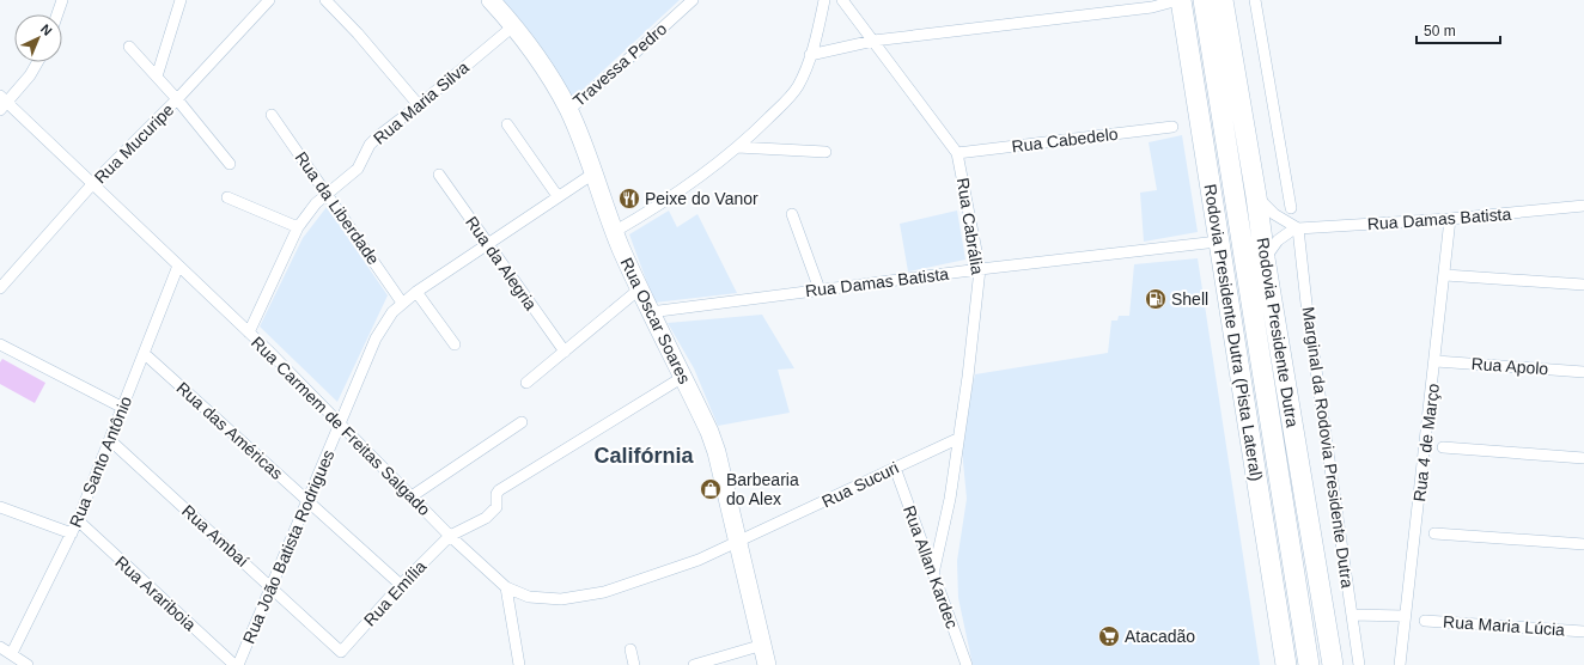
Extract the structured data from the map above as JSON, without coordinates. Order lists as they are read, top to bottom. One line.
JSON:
{"streets":{"highway":["Rodovia Presidente Dutra (Pista Lateral)","Rodovia Presidente Dutra"],"main road":["Rua Oscar Soares"],"street":["Travessa Pedro","Rua Maria Silva","Rua Cabedelo","Rua Mucuripe","Rua da Liberdade","Rua Damas Batista","Rua Cabrália","Rua da Alegria","Rua Apolo","Rua Carmem de Freitas Salgado","Rua das Américas","Rua 4 de Março","Marginal da Rodovia Presidente Dutra","Rua Santo Antônio","Rua Sucuri","Rua Ambaí","Rua João Batista Rodrigues","Rua Allan Kardec","Rua Arariboia","Rua Emília","Rua Maria Lúcia"]},"crossings":[["Travessa Pedro","Rua Oscar Soares"],["Rua Maria Silva","Rua da Liberdade"],["Rua Maria Silva","Rua Oscar Soares"],["Rua Maria Silva","Rua Carmem de Freitas Salgado"],["Rua Cabedelo","Rua Cabrália"],["Rua Mucuripe","Rua Carmem de Freitas Salgado"],["Rua da Liberdade","Rua João Batista Rodrigues"],["Rua Damas Batista","Rua Cabrália"],["Rua Damas Batista","Rua Oscar Soares"],["Rua Damas Batista","Rodovia Presidente Dutra (Pista Lateral)"],["Rua Damas Batista","Rua 4 de Março"],["Rua Damas Batista","Marginal da Rodovia Presidente Dutra"],["Rua Cabrália","Rua Sucuri"],["Rua Cabrália","Rua Allan Kardec"],["Rua da Alegria","Rua João Batista Rodrigues"],["Rua Oscar Soares","Rua Carmem de Freitas Salgado"],["Rua Oscar Soares","Rua Sucuri"],["Rua Oscar Soares","Rua João Batista Rodrigues"],["Rua Oscar Soares","Rua Emília"],["Rua Apolo","Rua 4 de Março"],["Rua Carmem de Freitas Salgado","Rua Santo Antônio"],["Rua Carmem de Freitas Salgado","Rua Sucuri"],["Rua Carmem de Freitas Salgado","Rua João Batista Rodrigues"],["Rua Carmem de Freitas Salgado","Rua Emília"],["Rua das Américas","Rua Santo Antônio"],["Rua das Américas","Rua João Batista Rodrigues"],["Rua das Américas","Rua Emília"],["Rua Santo Antônio","Rua Ambaí"],["Rua Santo Antônio","Rua Arariboia"],["Rua Sucuri","Rua Allan Kardec"],["Rua Ambaí","Rua João Batista Rodrigues"],["Rua Ambaí","Rua Emília"],["Rua João Batista Rodrigues","Rua Arariboia"]],"districts":["Califórnia"],"places":{"restaurant":["Peixe do Vanor"],"fuel station":["Shell"],"shop":["Barbearia do Alex"],"supermarket":["Atacadão"]},"scale_bar":"50 m","north":"top right"}
